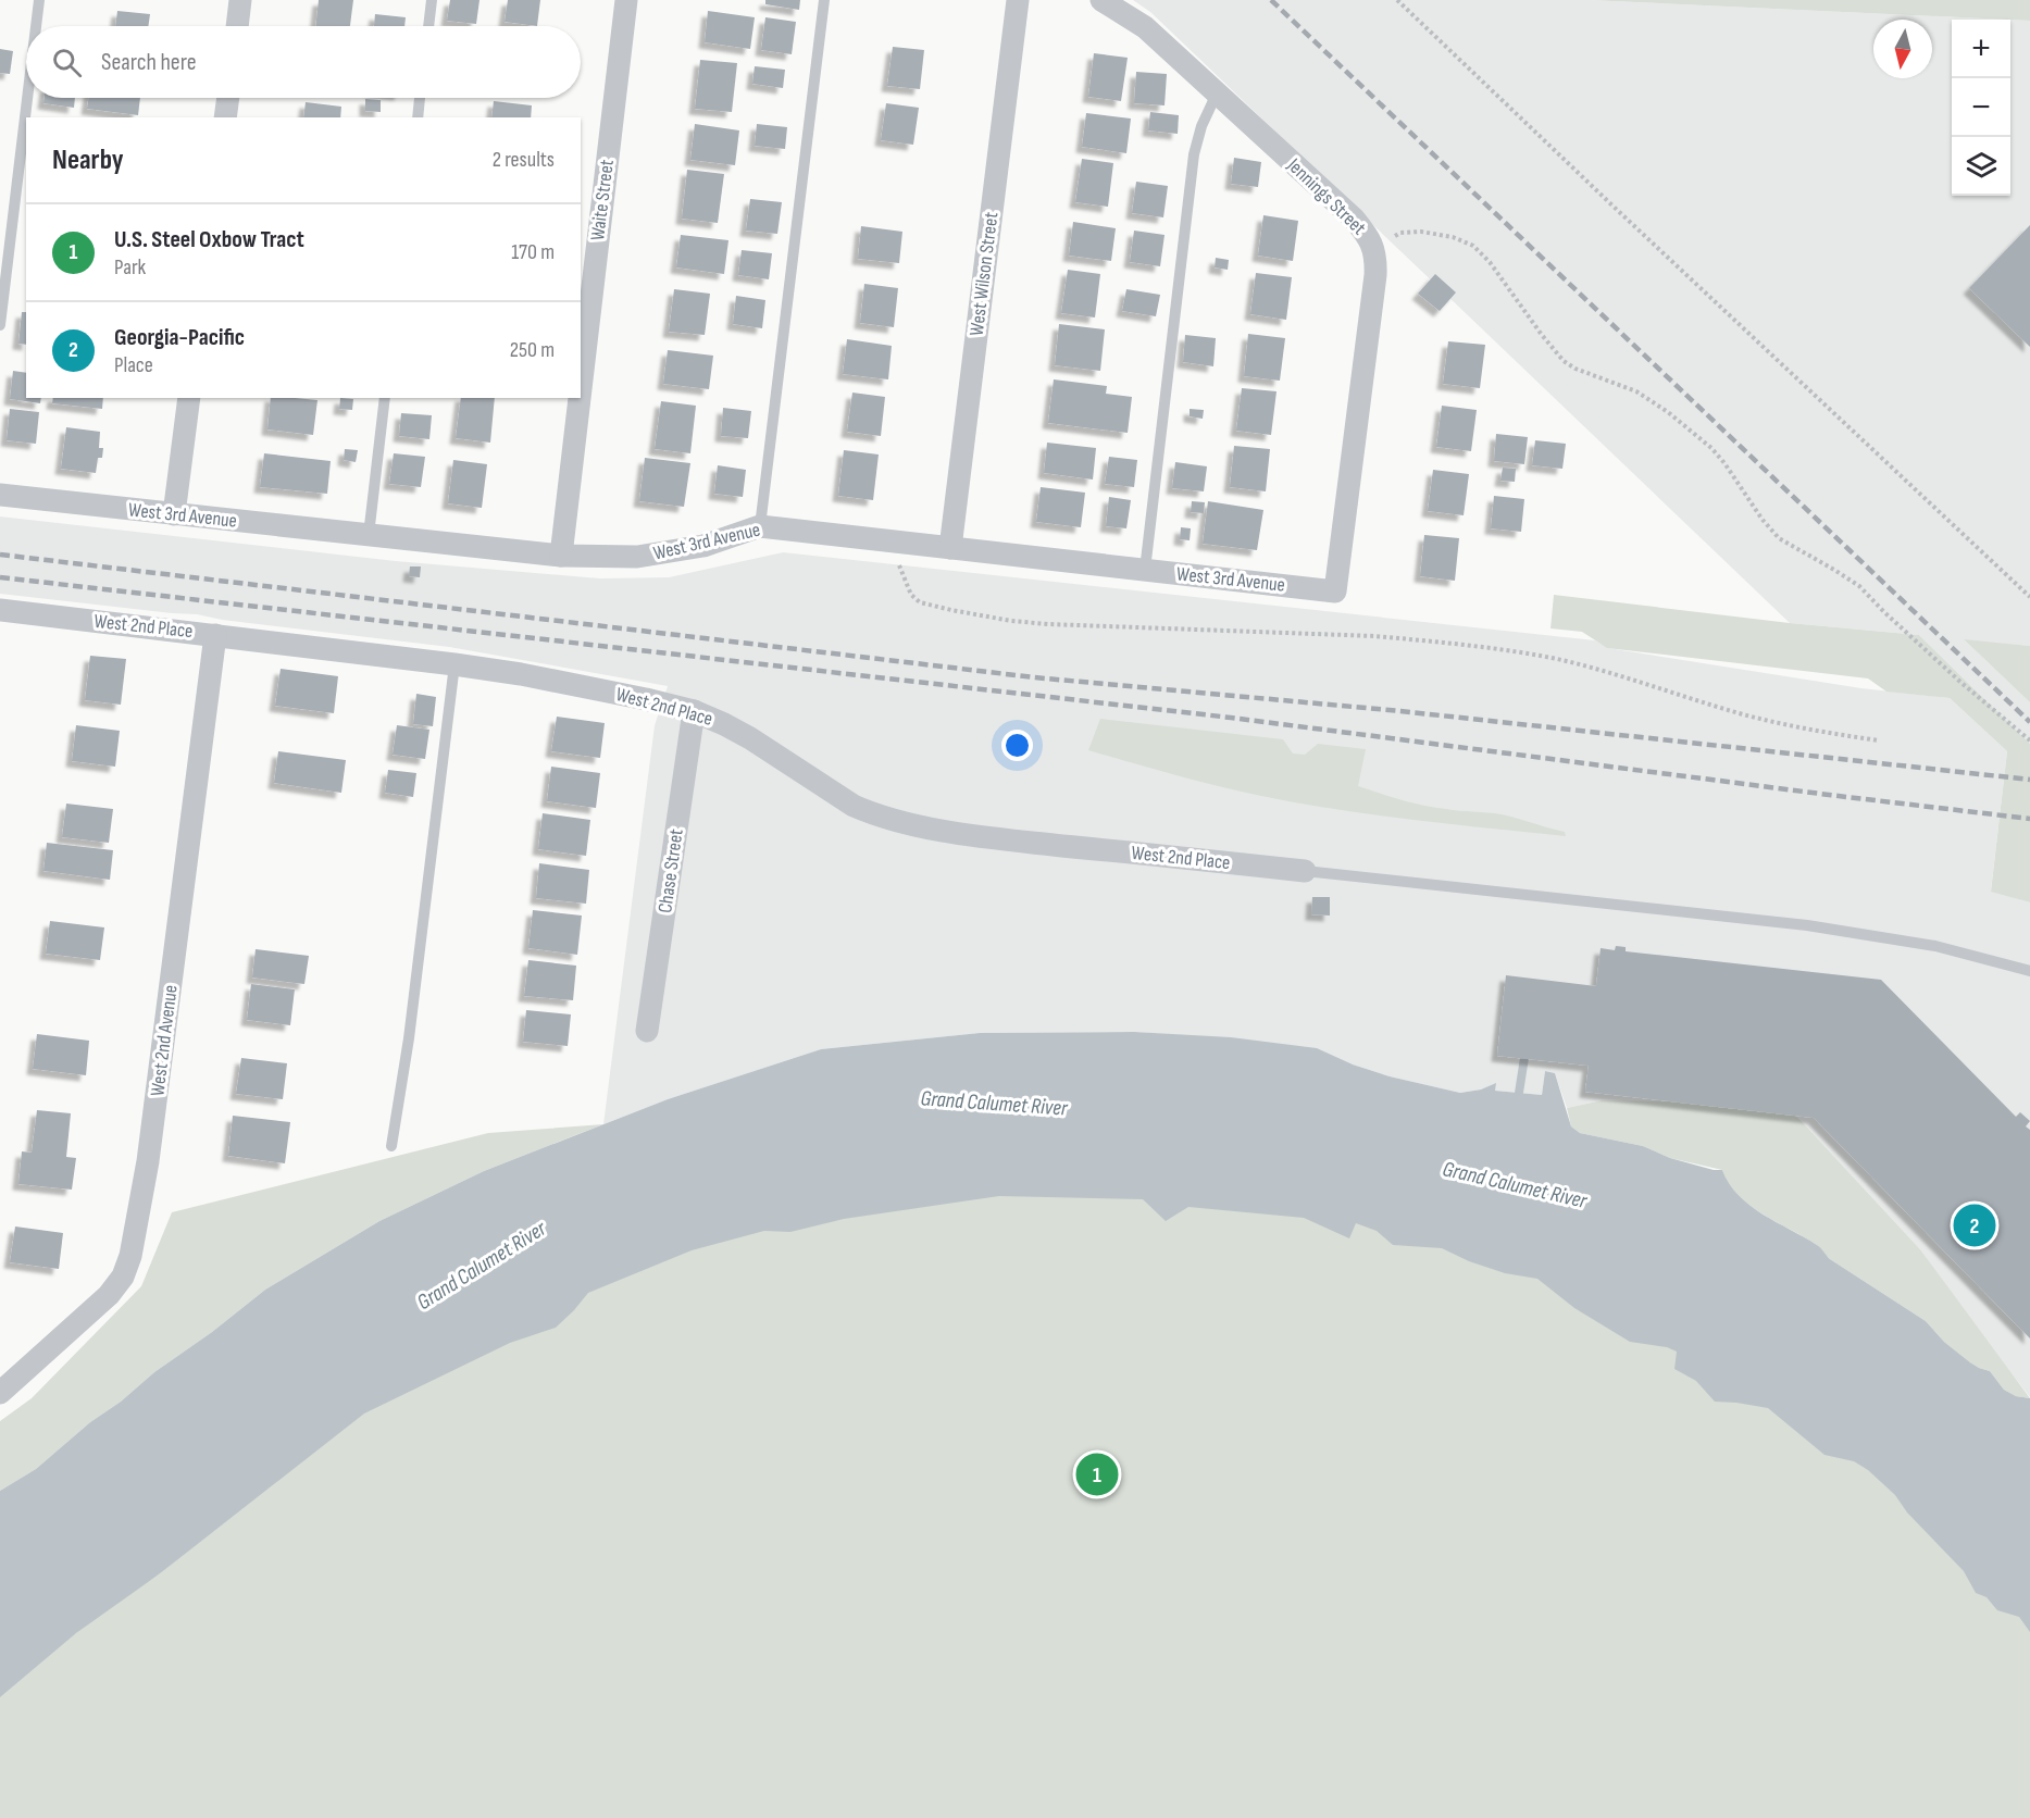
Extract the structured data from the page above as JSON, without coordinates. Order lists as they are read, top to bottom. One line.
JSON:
{"streets":{"street":["Jennings Street","Waite Street","West Wilson Street","West 3rd Avenue","West 2nd Place","Chase Street","West 2nd Avenue"]},"crossings":[["Jennings Street","West 3rd Avenue"],["Waite Street","West 3rd Avenue"],["West Wilson Street","West 3rd Avenue"],["West 2nd Place","Chase Street"],["West 2nd Place","West 2nd Avenue"]],"water":["Grand Calumet River"],"north":"bottom","page":{"map_buttons":["+","−"],"search":"Search here","heading":["Nearby","2 results"],"list":[{"mark":"1","name":"U.S. Steel Oxbow Tract","note":"Park","value":"170 m"},{"mark":"2","name":"Georgia-Pacific","note":"Place","value":"250 m"}],"pins":["2","1"]}}
